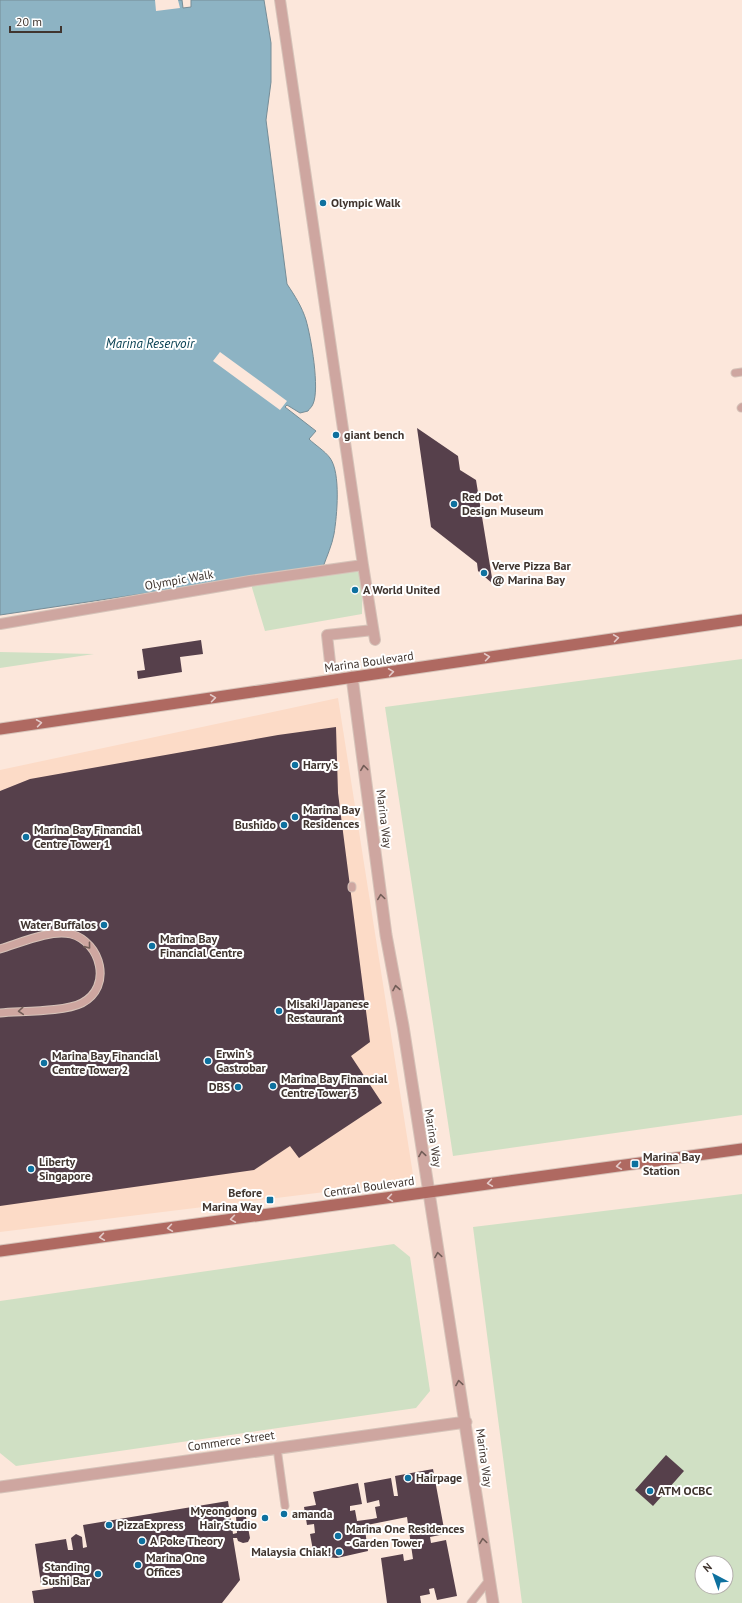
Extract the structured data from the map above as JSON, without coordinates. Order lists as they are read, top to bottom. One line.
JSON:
{"streets":{"main road":["Marina Boulevard","Central Boulevard"],"street":["Olympic Walk","Marina Way","Commerce Street"]},"crossings":[["Marina Boulevard","Marina Way"],["Marina Way","Central Boulevard"],["Marina Way","Commerce Street"]],"one_way":["Marina Boulevard","Marina Way","Central Boulevard"],"water":["Marina Reservoir"],"places":{"other":["Olympic Walk","giant bench","Red Dot Design Museum","Verve Pizza Bar @ Marina Bay","A World United","Harry's","Marina Bay Residences","Bushido","Marina Bay Financial Centre Tower 1","Water Buffalos","Marina Bay Financial Centre","Misaki Japanese Restaurant","Erwin's Gastrobar","Marina Bay Financial Centre Tower 2","Marina Bay Financial Centre Tower 3","DBS","Liberty Singapore","Hairpage","ATM OCBC","amanda","Myeongdong Hair Studio","PizzaExpress","Marina One Residences - Garden Tower","A Poke Theory","Malaysia Chiak!","Marina One Offices","Standing Sushi Bar"],"transit":["Marina Bay Station","Before Marina Way"]},"scale_bar":"20 m","north":"top left"}
